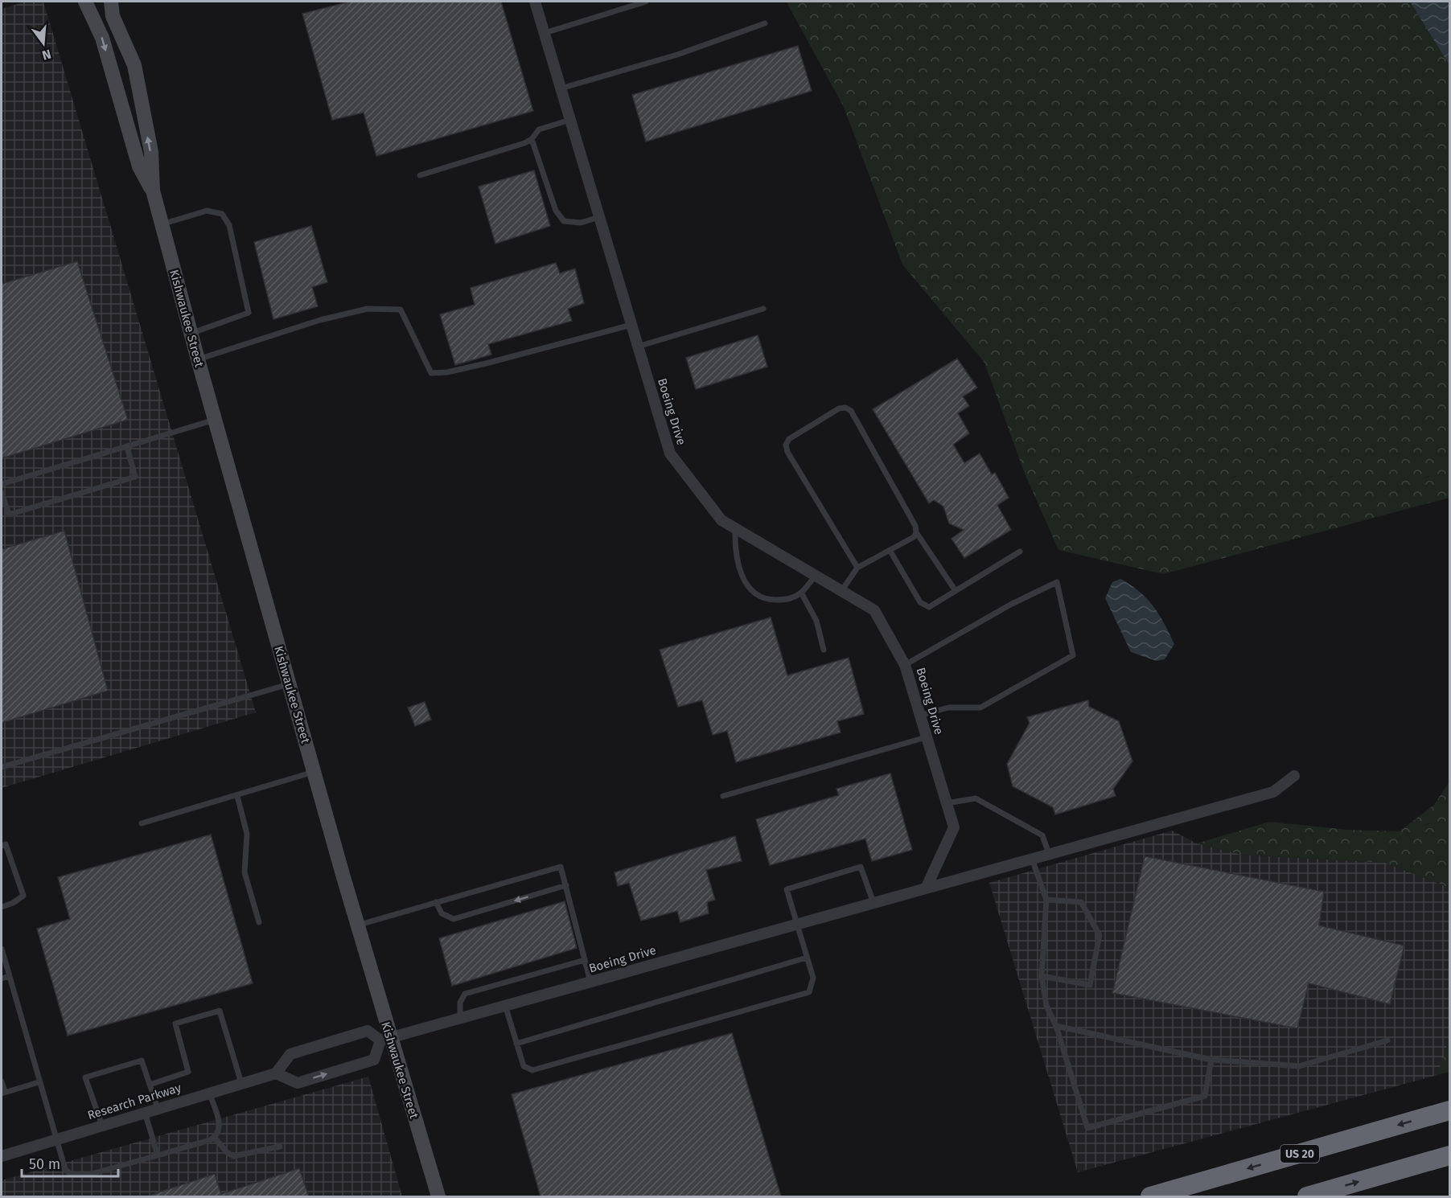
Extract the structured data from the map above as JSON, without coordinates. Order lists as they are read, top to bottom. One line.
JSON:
{"streets":{"highway":["US 20"],"street":["Kishwaukee Street","Boeing Drive","Research Parkway"]},"crossings":[["Kishwaukee Street","Boeing Drive"]],"scale_bar":"50 m","north":"bottom"}
